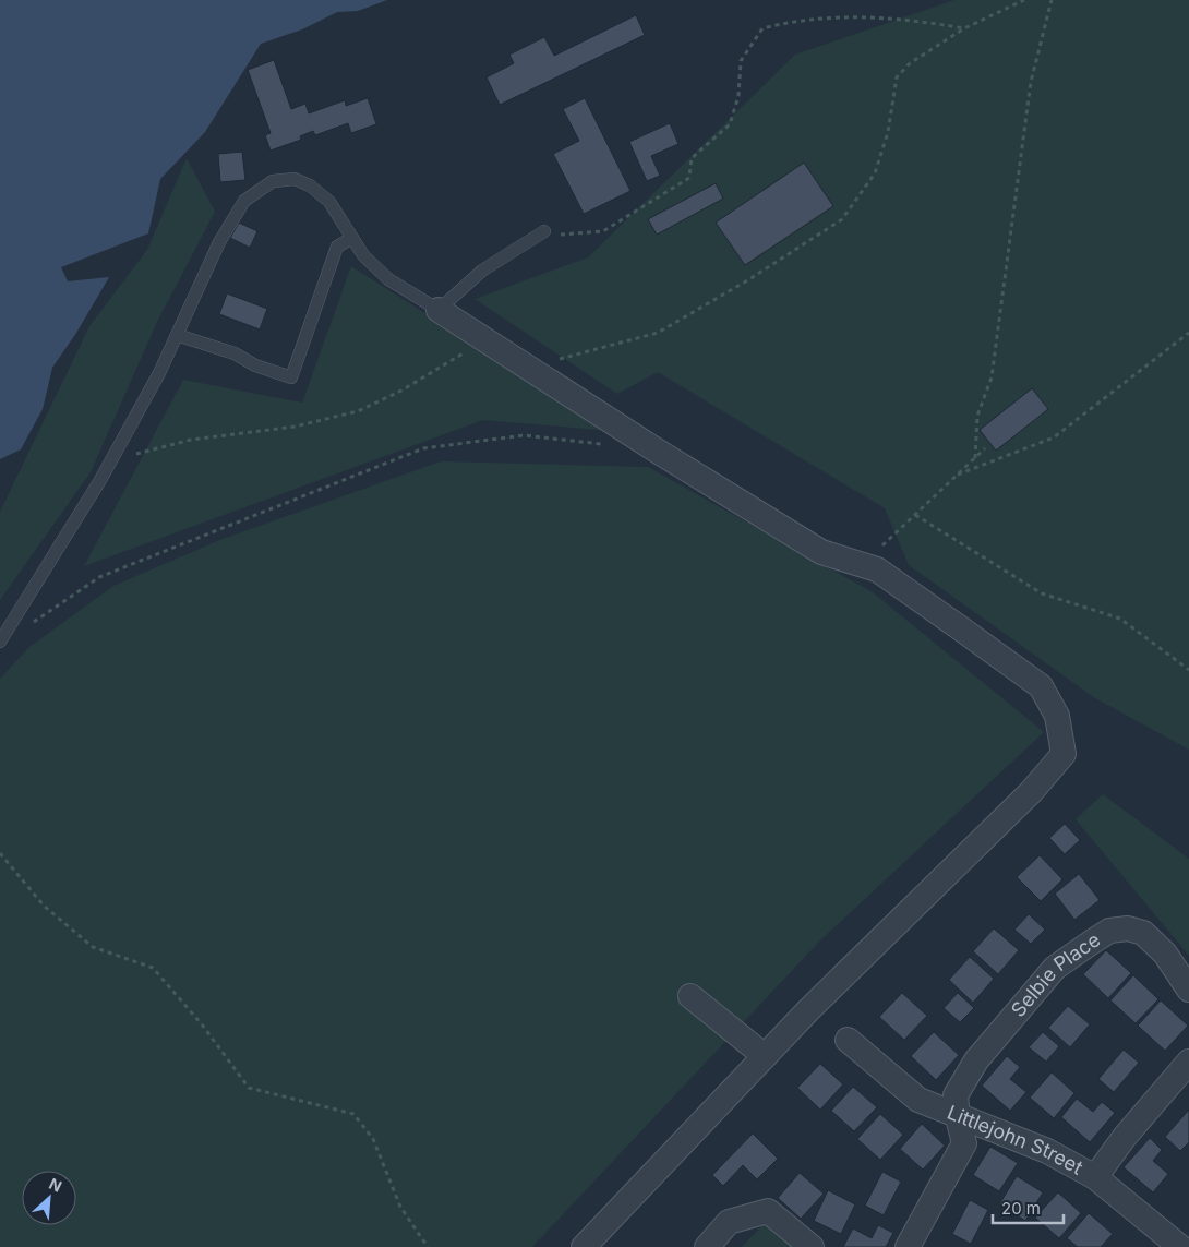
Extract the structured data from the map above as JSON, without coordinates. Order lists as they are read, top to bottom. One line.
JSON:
{"streets":{"street":["Selbie Place","Littlejohn Street"]},"crossings":[["Selbie Place","Littlejohn Street"]],"scale_bar":"20 m","north":"top right"}
